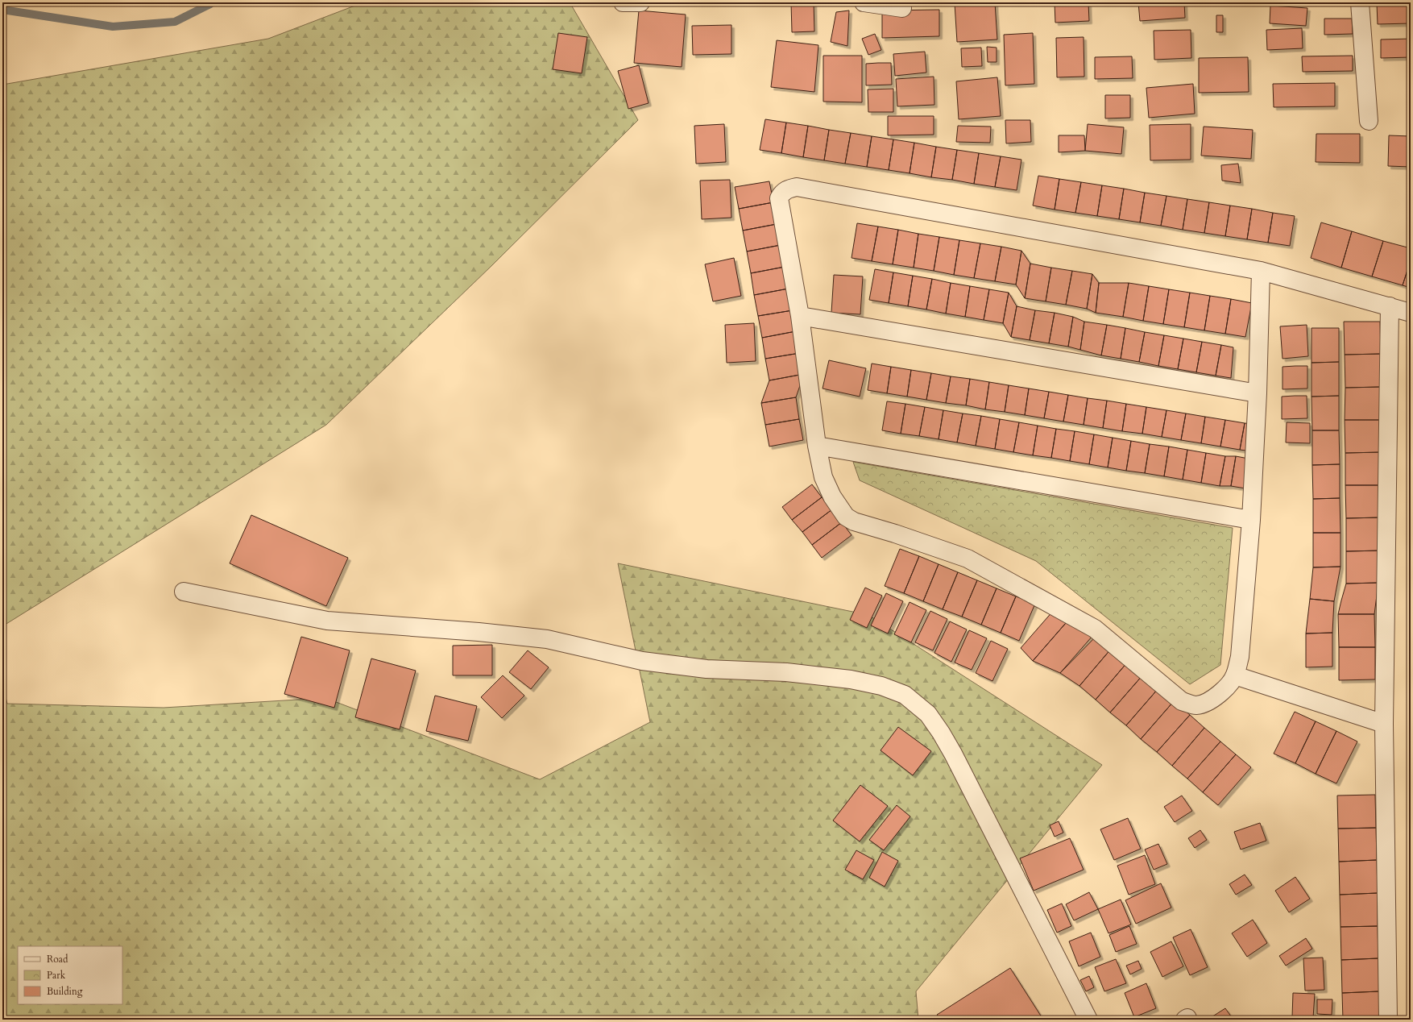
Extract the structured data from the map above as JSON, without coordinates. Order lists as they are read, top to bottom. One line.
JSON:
{"legend":["Road","Park","Building"]}
